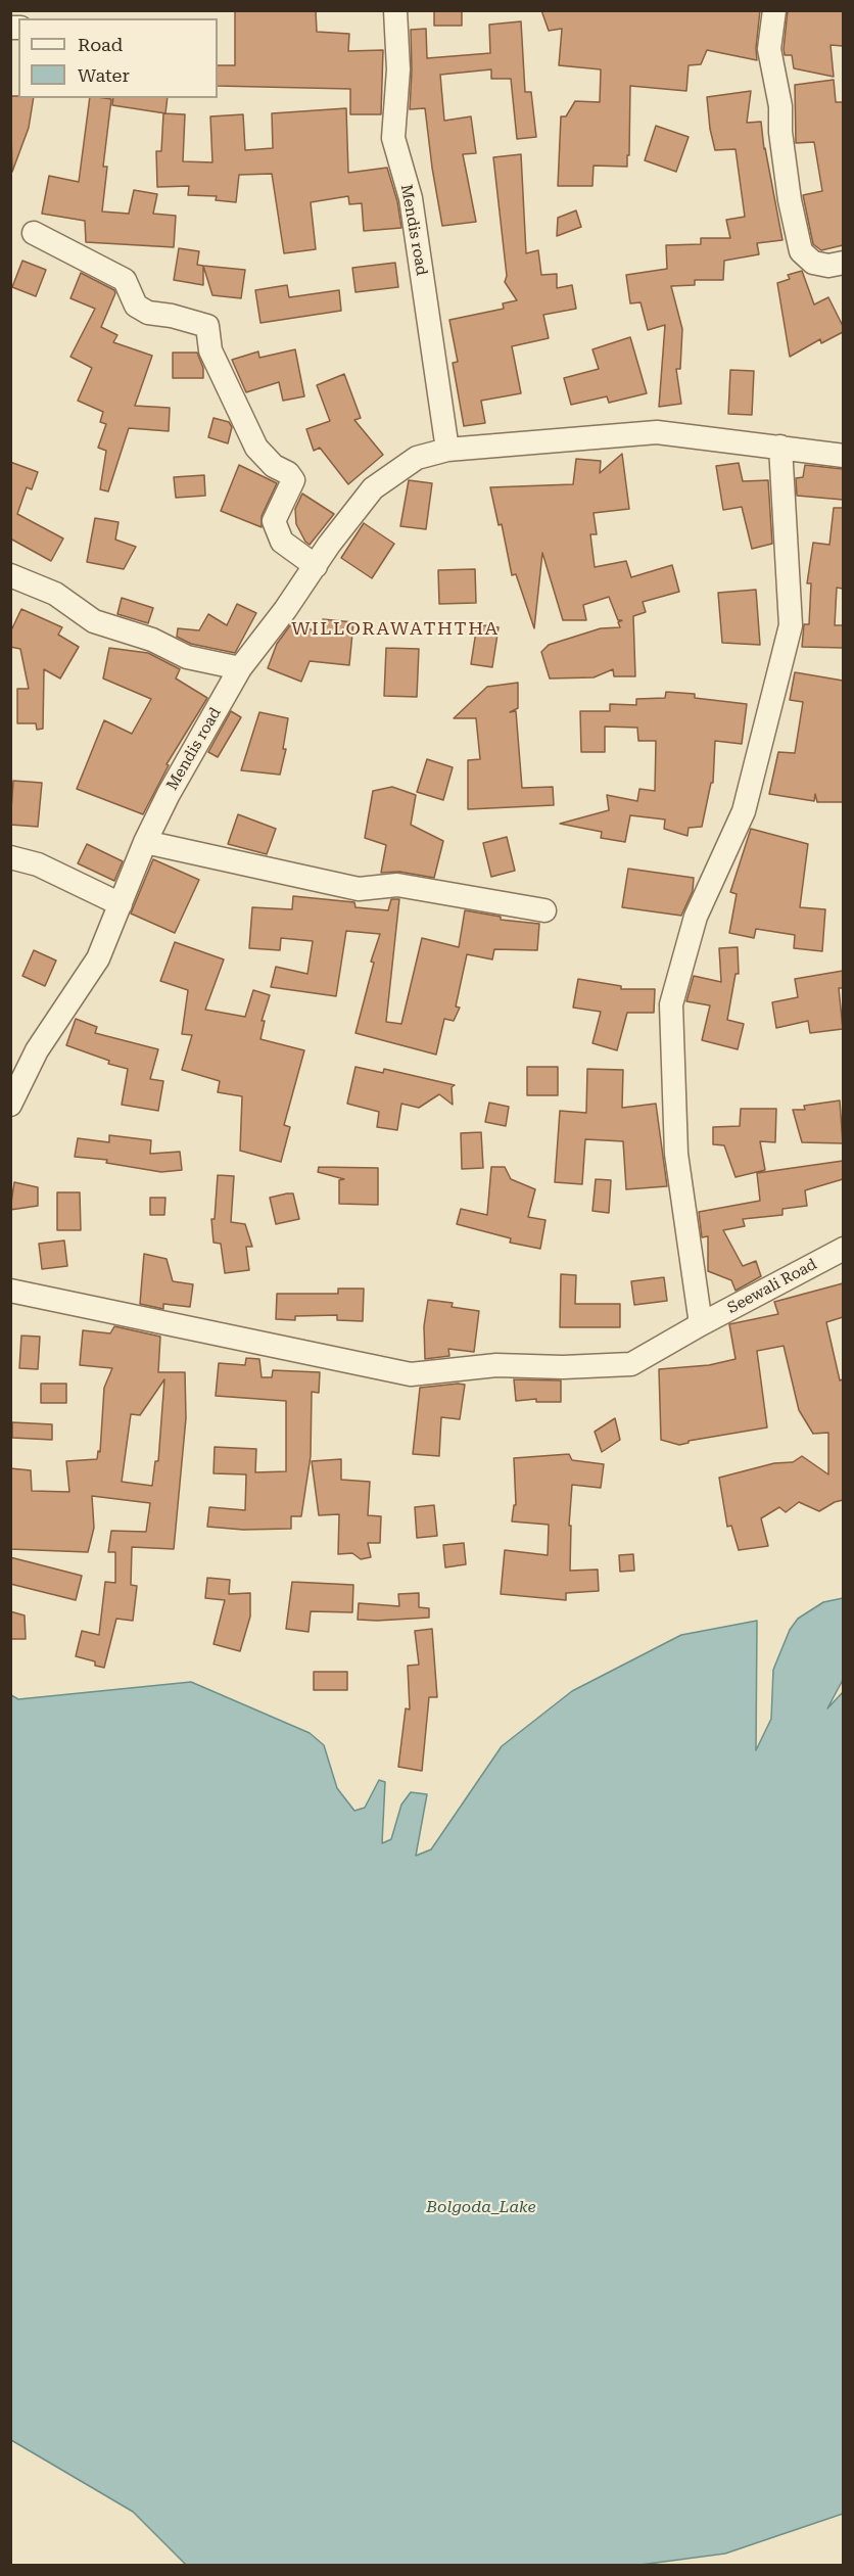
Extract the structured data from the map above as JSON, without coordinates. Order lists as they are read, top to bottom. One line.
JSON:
{"streets":{"street":["Mendis road","Seewali Road"]},"districts":["WILLORAWATHTHA"],"water":["Bolgoda_Lake"],"legend":["Road","Water"]}
